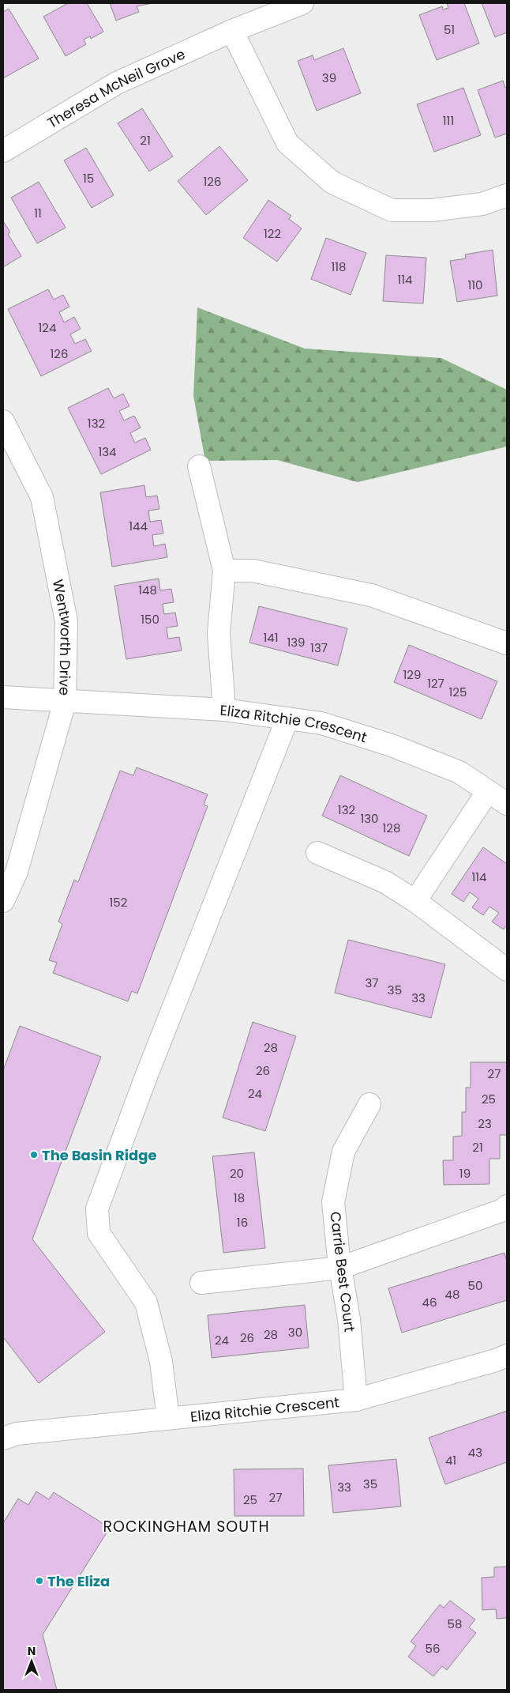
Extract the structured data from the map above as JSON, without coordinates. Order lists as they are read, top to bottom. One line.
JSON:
{"streets":{"street":["Theresa McNeil Grove","Wentworth Drive","Eliza Ritchie Crescent","Carrie Best Court"]},"crossings":[["Wentworth Drive","Eliza Ritchie Crescent"],["Eliza Ritchie Crescent","Carrie Best Court"]],"districts":["ROCKINGHAM SOUTH"],"places":["The Basin Ridge","The Eliza"],"house_numbers":["51","39","111","21","15","126","11","122","118","114","110","124","126","132","134","144","148","150","141","139","137","129","127","125","132","130","128","114","152","37","35","33","28","26","27","24","25","23","21","20","19","18","16","50","48","46","30","28","26","24","43","41","35","33","27","25","58","56"],"north":"top"}
